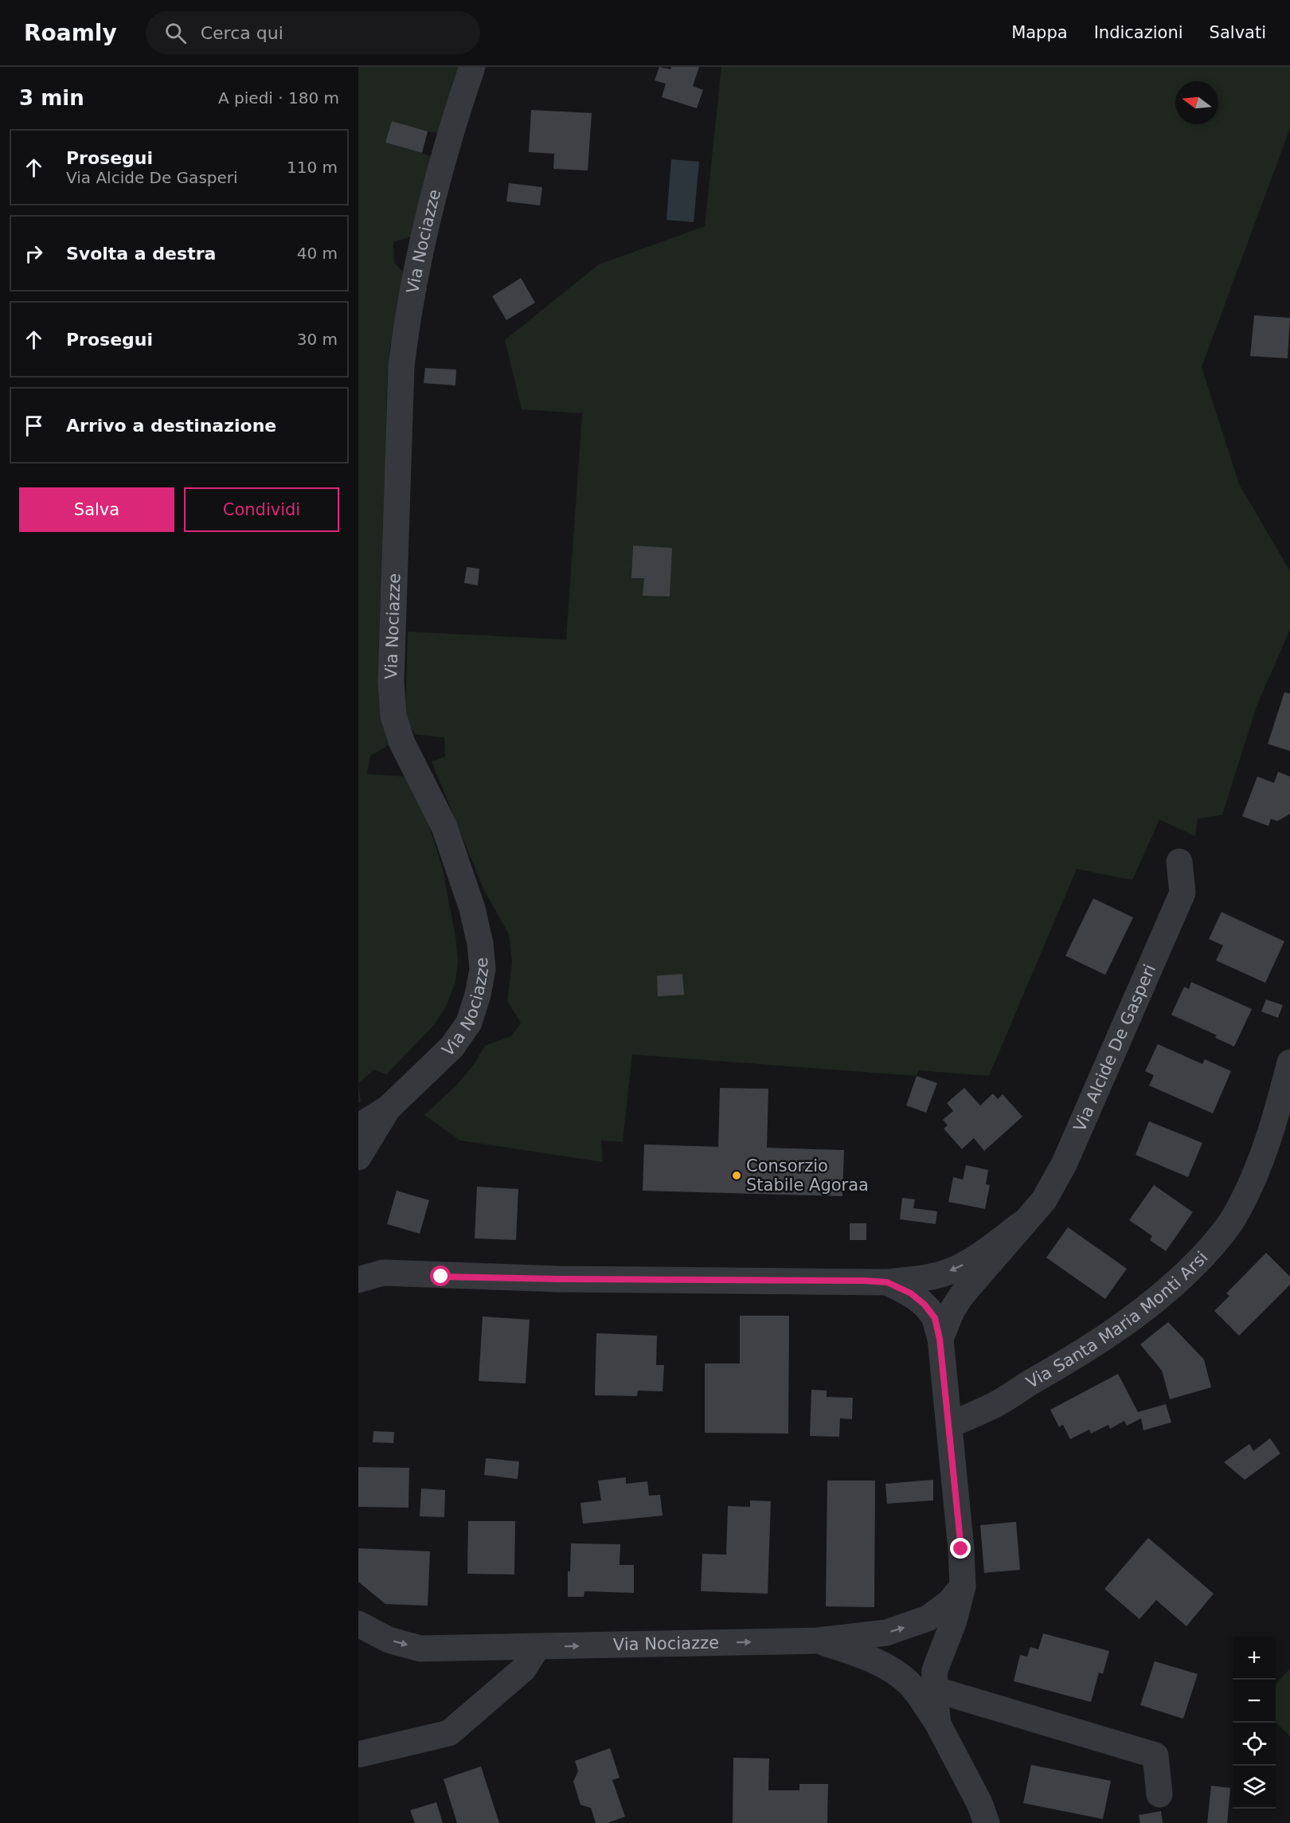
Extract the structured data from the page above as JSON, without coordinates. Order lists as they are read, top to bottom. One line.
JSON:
{"streets":{"street":["Via Nociazze","Via Alcide De Gasperi","Via Santa Maria Monti Arsi"]},"places":["Consorzio Stabile Agoraa"],"north":"left","page":{"header":"Roamly","search":"Cerca qui","nav":["Mappa","Indicazioni","Salvati"],"heading":["3 min","A piedi · 180 m"],"list":[["Prosegui","Via Alcide De Gasperi","110 m"],["Svolta a destra","40 m"],["Prosegui","30 m"],"Arrivo a destinazione"],"buttons":["Salva","Condividi"],"map_buttons":["+","−"]}}
